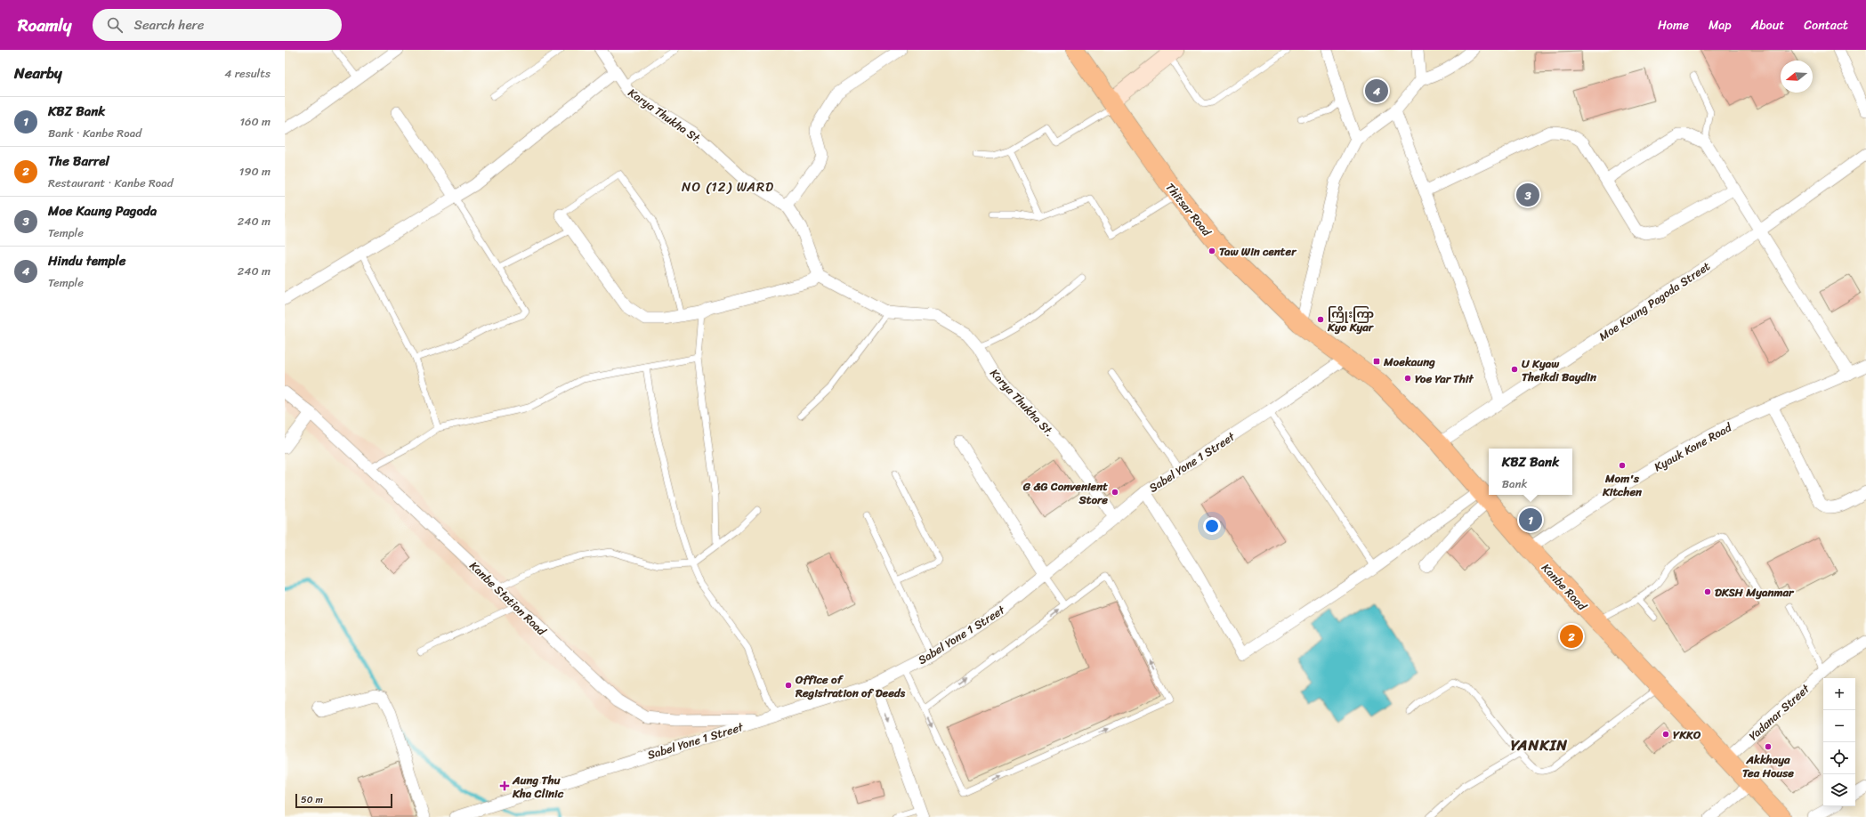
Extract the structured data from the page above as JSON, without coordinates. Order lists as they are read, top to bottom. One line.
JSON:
{"streets":{"main road":["Thitsar Road","Kanbe Road"],"street":["Karya Thukha St.","Moe Kaung Pagoda Street","Kyauk Kone Road","Sabel Yone 1 Street","Kanbe Station Road","Yadanar Street"]},"crossings":[["Karya Thukha St.","Sabel Yone 1 Street"],["Thitsar Road","Sabel Yone 1 Street"],["Thitsar Road","Kanbe Road"],["Moe Kaung Pagoda Street","Kanbe Road"],["Kyauk Kone Road","Kanbe Road"],["Sabel Yone 1 Street","Kanbe Road"],["Sabel Yone 1 Street","Kanbe Station Road"],["Kanbe Road","Yadanar Street"]],"districts":["NO (12) WARD","YANKIN"],"places":{"other":["Taw Win center","ကြိုးကြာ Kyo Kyar","U Kyaw Theikdi Baydin","Yoe Yar Thit","Mom's Kitchen","G &G Convenient Store","DKSH Myanmar","Office of Registration of Deeds","YKKO","Akkhaya Tea House"],"transit":["Moekaung"],"health":["Aung Thu Kha Clinic"]},"scale_bar":"50 m","north":"left","page":{"header":"Roamly","search":"Search here","nav":["Home","Map","About","Contact"],"heading":["Nearby","4 results"],"pins":["4","3","1","2"],"list":[{"mark":"1","name":"KBZ Bank","note":"Bank · Kanbe Road","value":"160 m"},{"mark":"2","name":"The Barrel","note":"Restaurant · Kanbe Road","value":"190 m"},{"mark":"3","name":"Moe Kaung Pagoda","note":"Temple","value":"240 m"},{"mark":"4","name":"Hindu temple","note":"Temple","value":"240 m"}],"popup":["KBZ Bank","Bank"],"map_buttons":["+","−"],"scale":"50 m"}}
